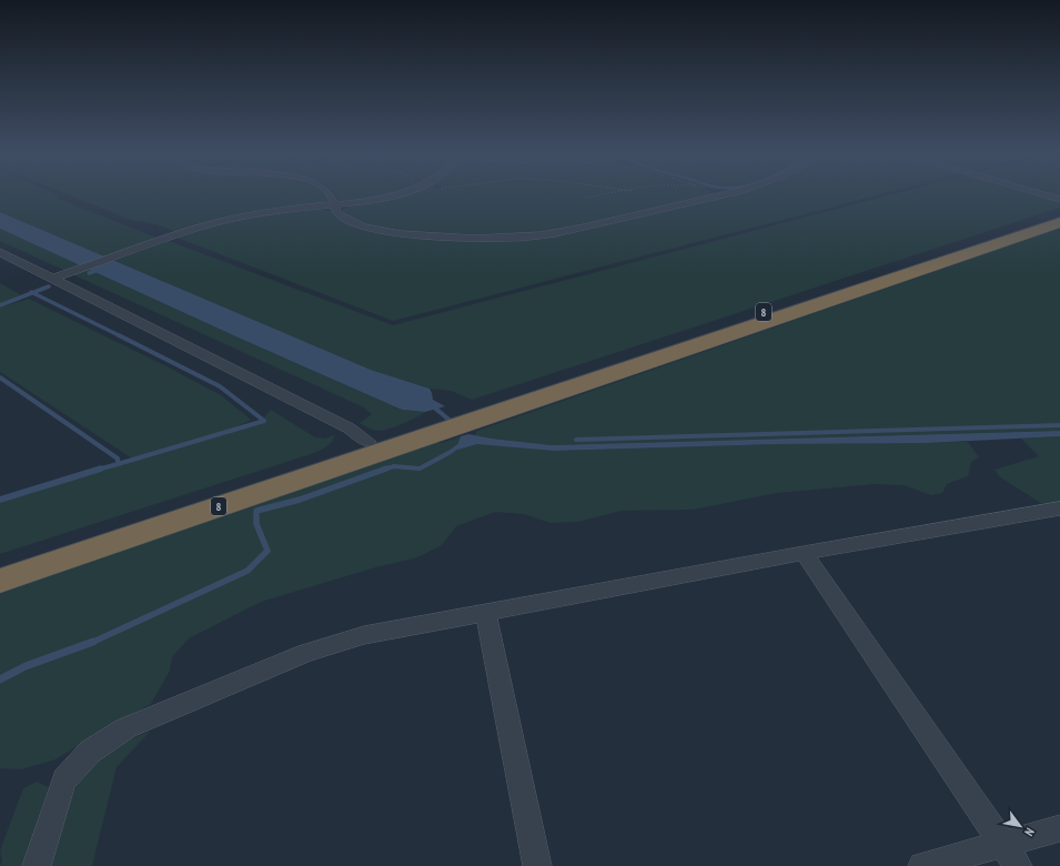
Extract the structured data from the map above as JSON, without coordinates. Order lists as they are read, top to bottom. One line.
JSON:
{"streets":{"highway":["8"]},"north":"bottom right"}
